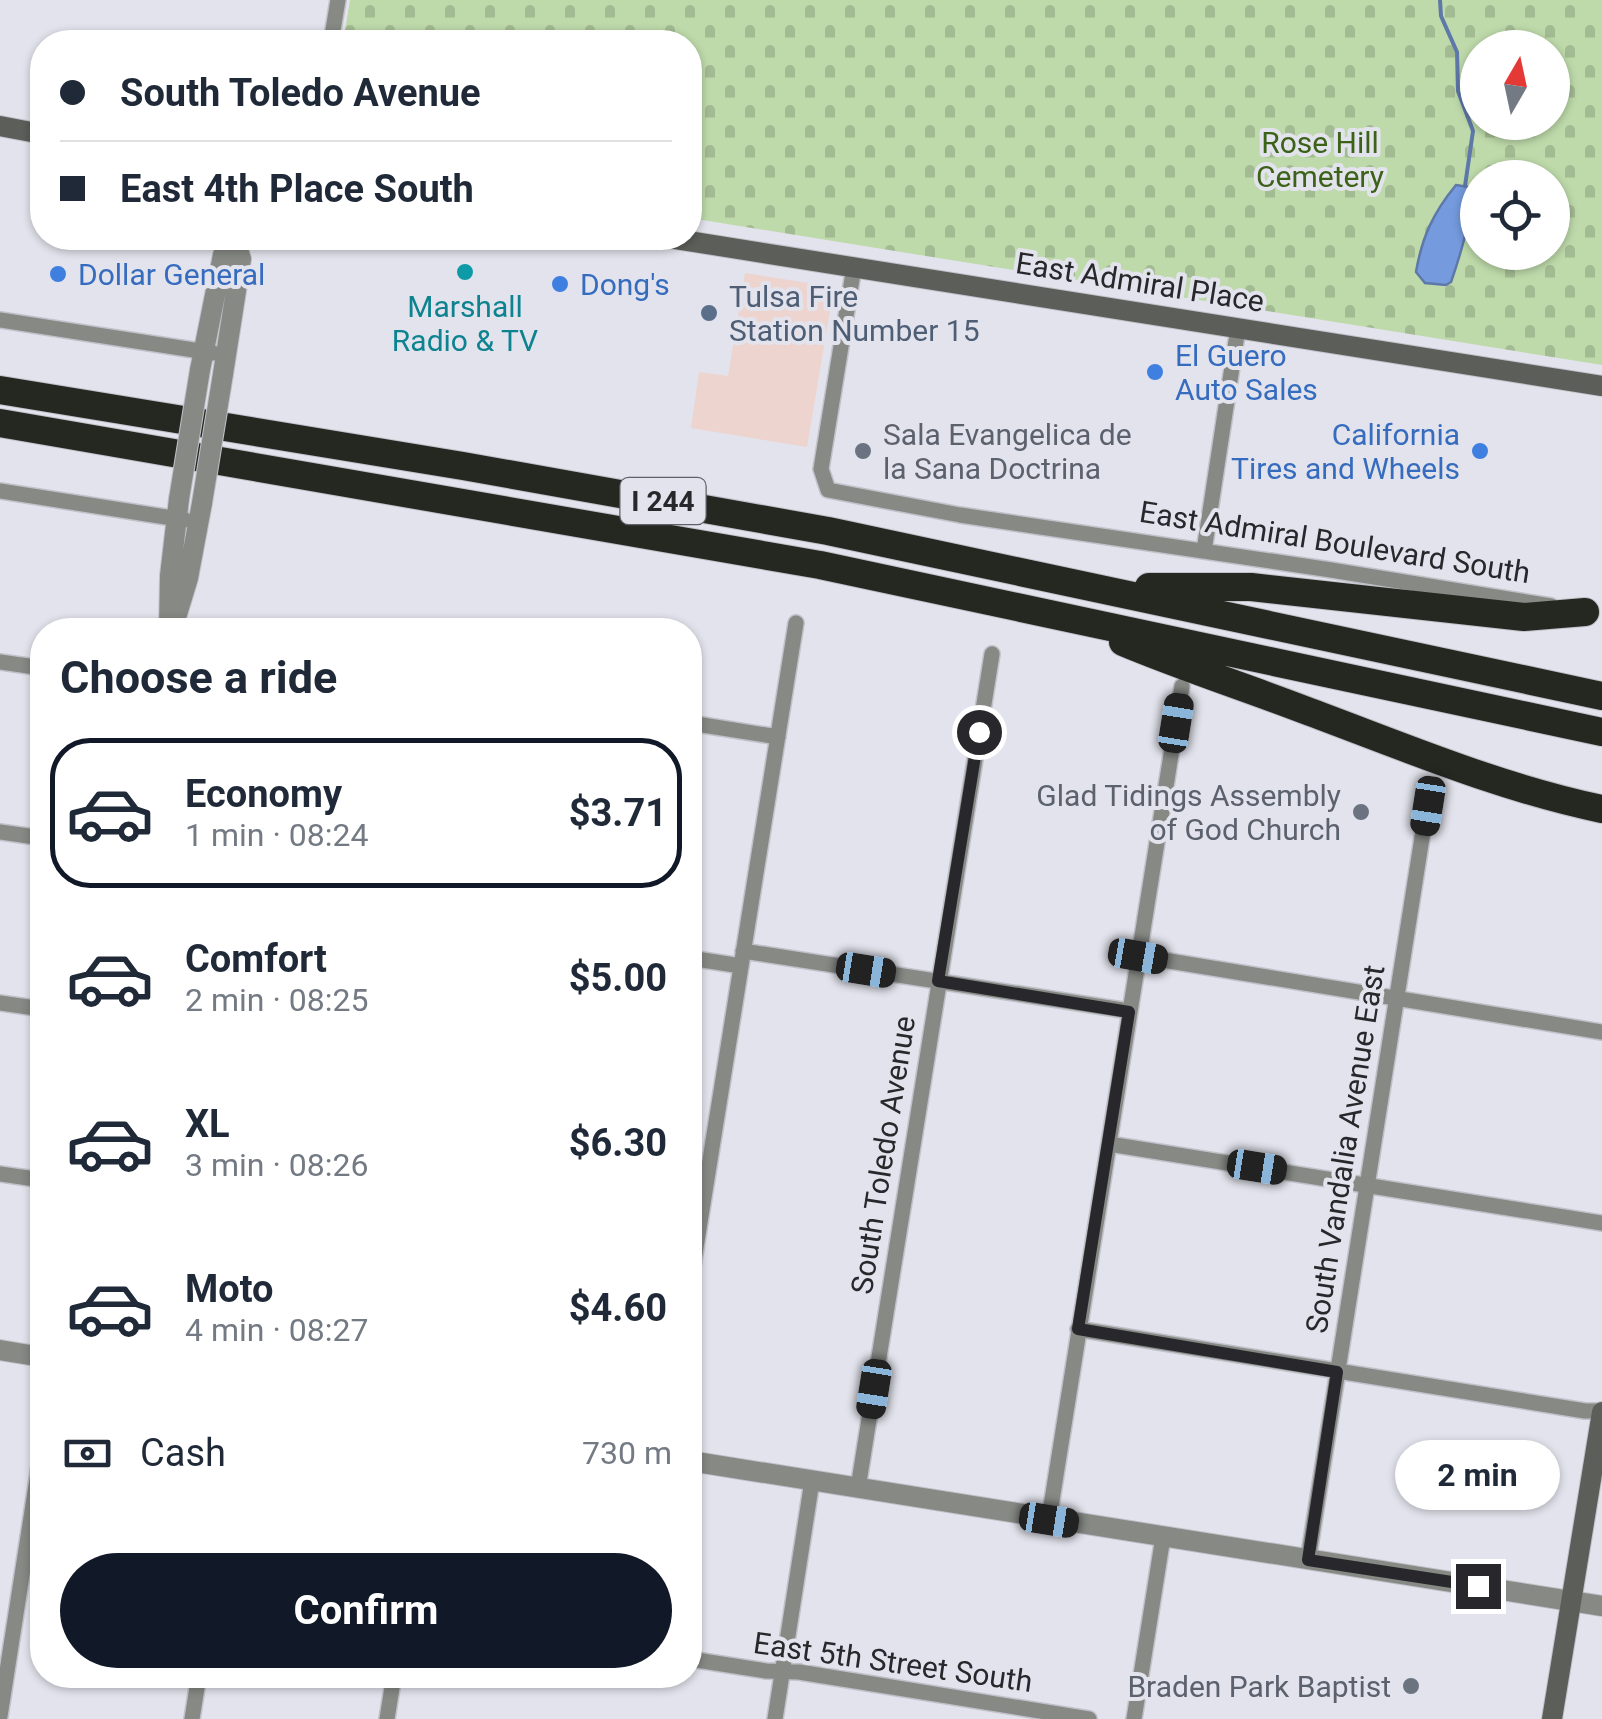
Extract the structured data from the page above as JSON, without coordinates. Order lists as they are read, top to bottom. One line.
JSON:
{"streets":{"highway":["I 244"],"main road":["East Admiral Place"],"street":["East Admiral Boulevard South","South Vandalia Avenue East","South Toledo Avenue","East 5th Street South"]},"crossings":[["East Admiral Place","East Admiral Boulevard South"]],"parks":["Rose Hill Cemetery"],"places":["Marshall Radio & TV","Dollar General","Dong's","Tulsa Fire Station Number 15","El Guero Auto Sales","Sala Evangelica de la Sana Doctrina","California Tires and Wheels","Glad Tidings Assembly of God Church","Braden Park Baptist"],"north":"top","page":{"banner":["South Toledo Avenue","East 4th Place South"],"heading":"Choose a ride","list":[{"name":"Economy","note":"1 min · 08:24","value":"$3.71"},{"name":"Comfort","note":"2 min · 08:25","value":"$5.00"},{"name":"XL","note":"3 min · 08:26","value":"$6.30"},{"name":"Moto","note":"4 min · 08:27","value":"$4.60"}],"pay":["Cash","730 m"],"bubble":"2 min","buttons":"Confirm"}}
